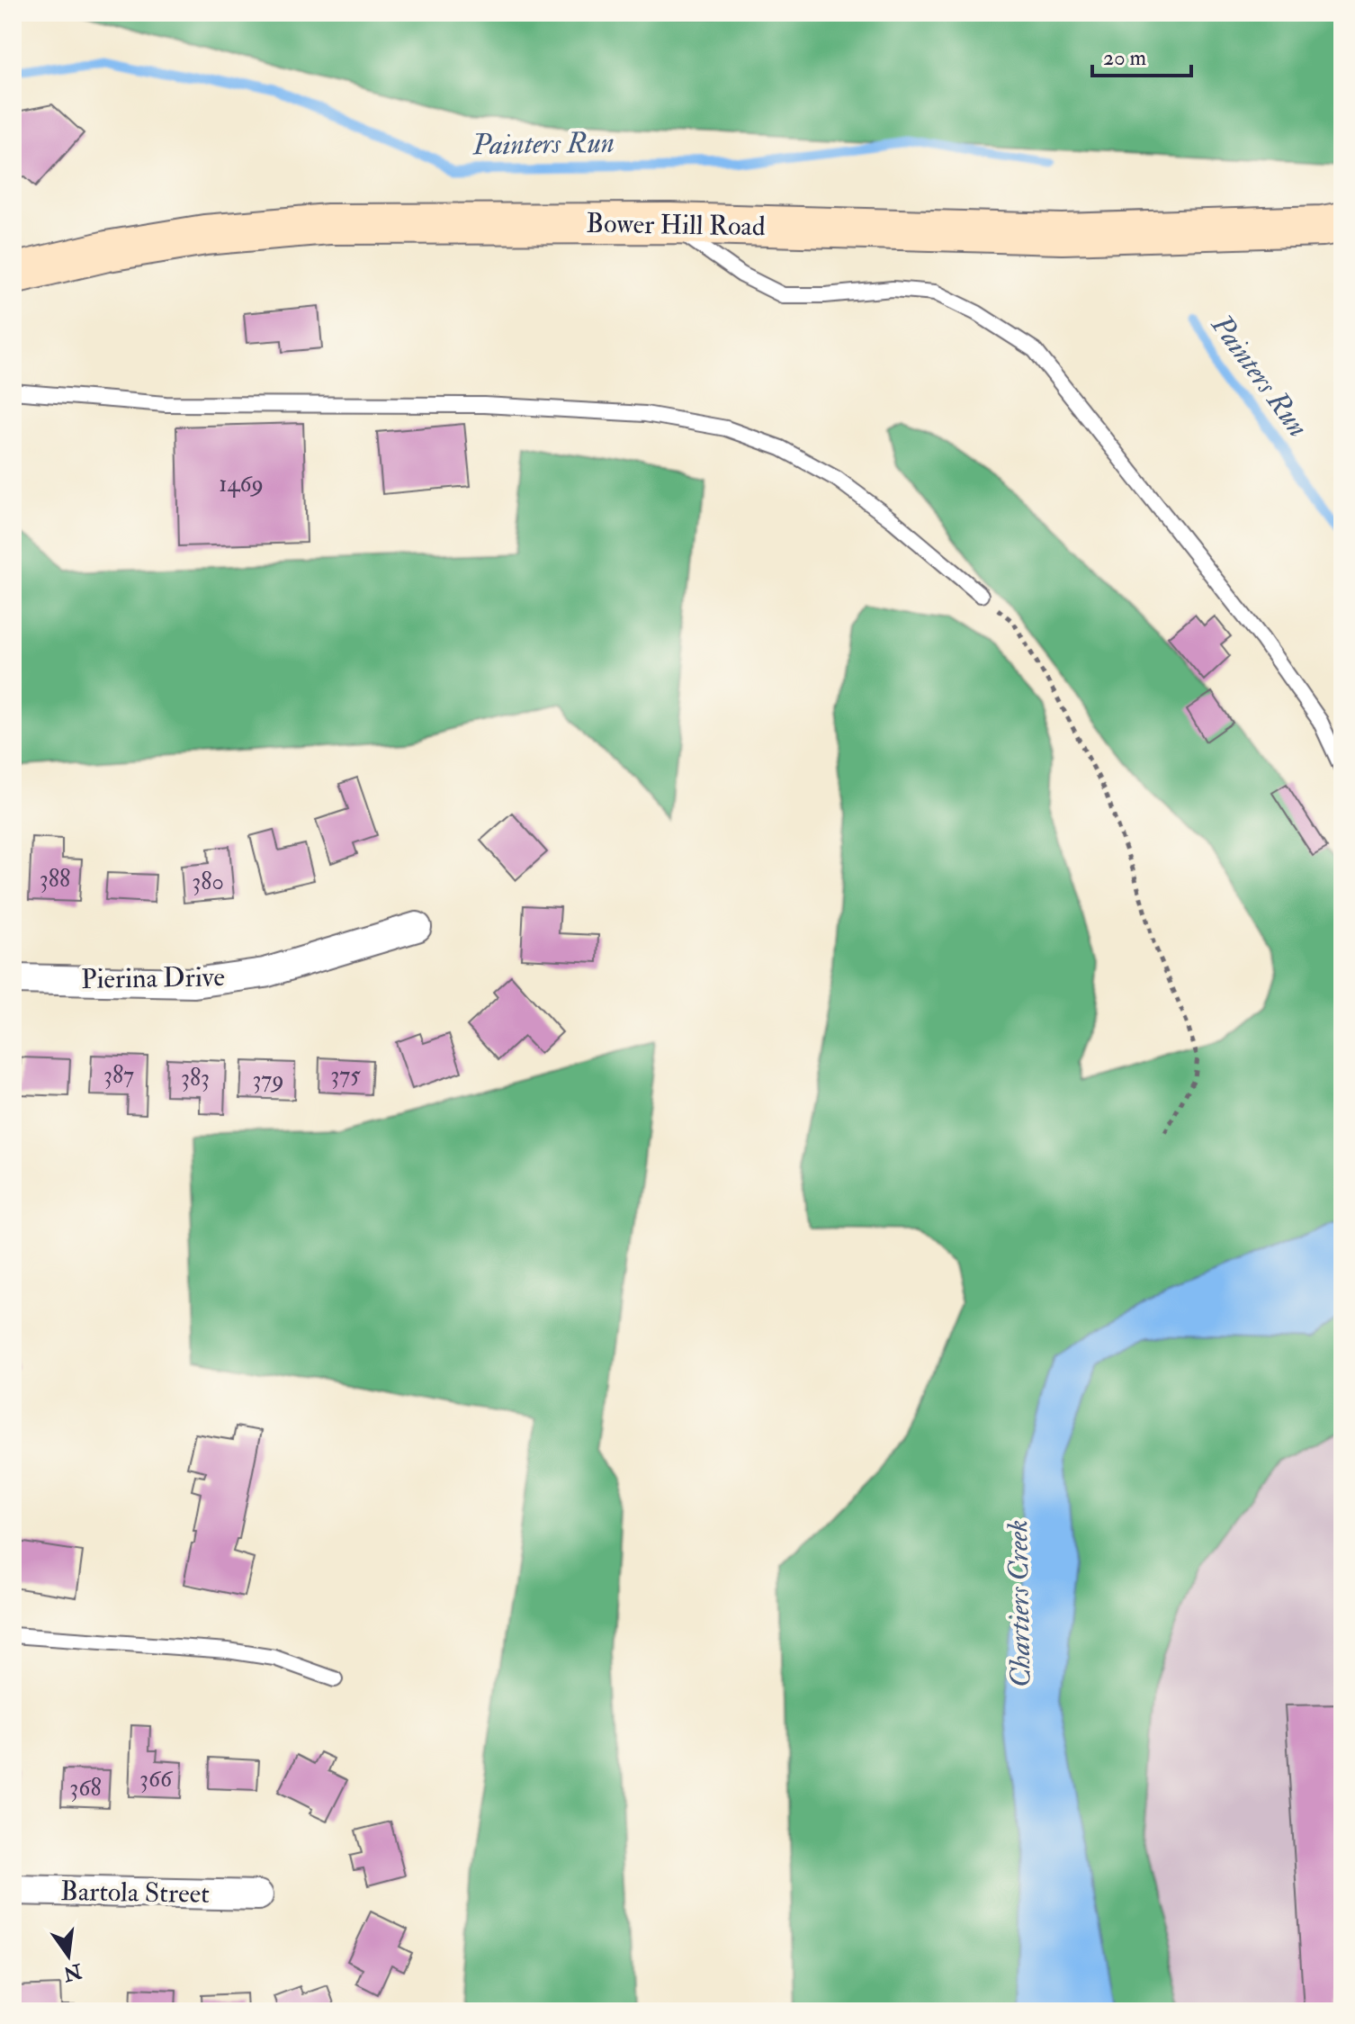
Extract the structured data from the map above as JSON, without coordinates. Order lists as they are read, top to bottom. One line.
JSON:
{"streets":{"main road":["Bower Hill Road"],"street":["Pierina Drive","Bartola Street"]},"water":["Painters Run","Chartiers Creek"],"house_numbers":["1469","388","380","387","375","383","379","366","368"],"scale_bar":"20 m","north":"bottom"}
